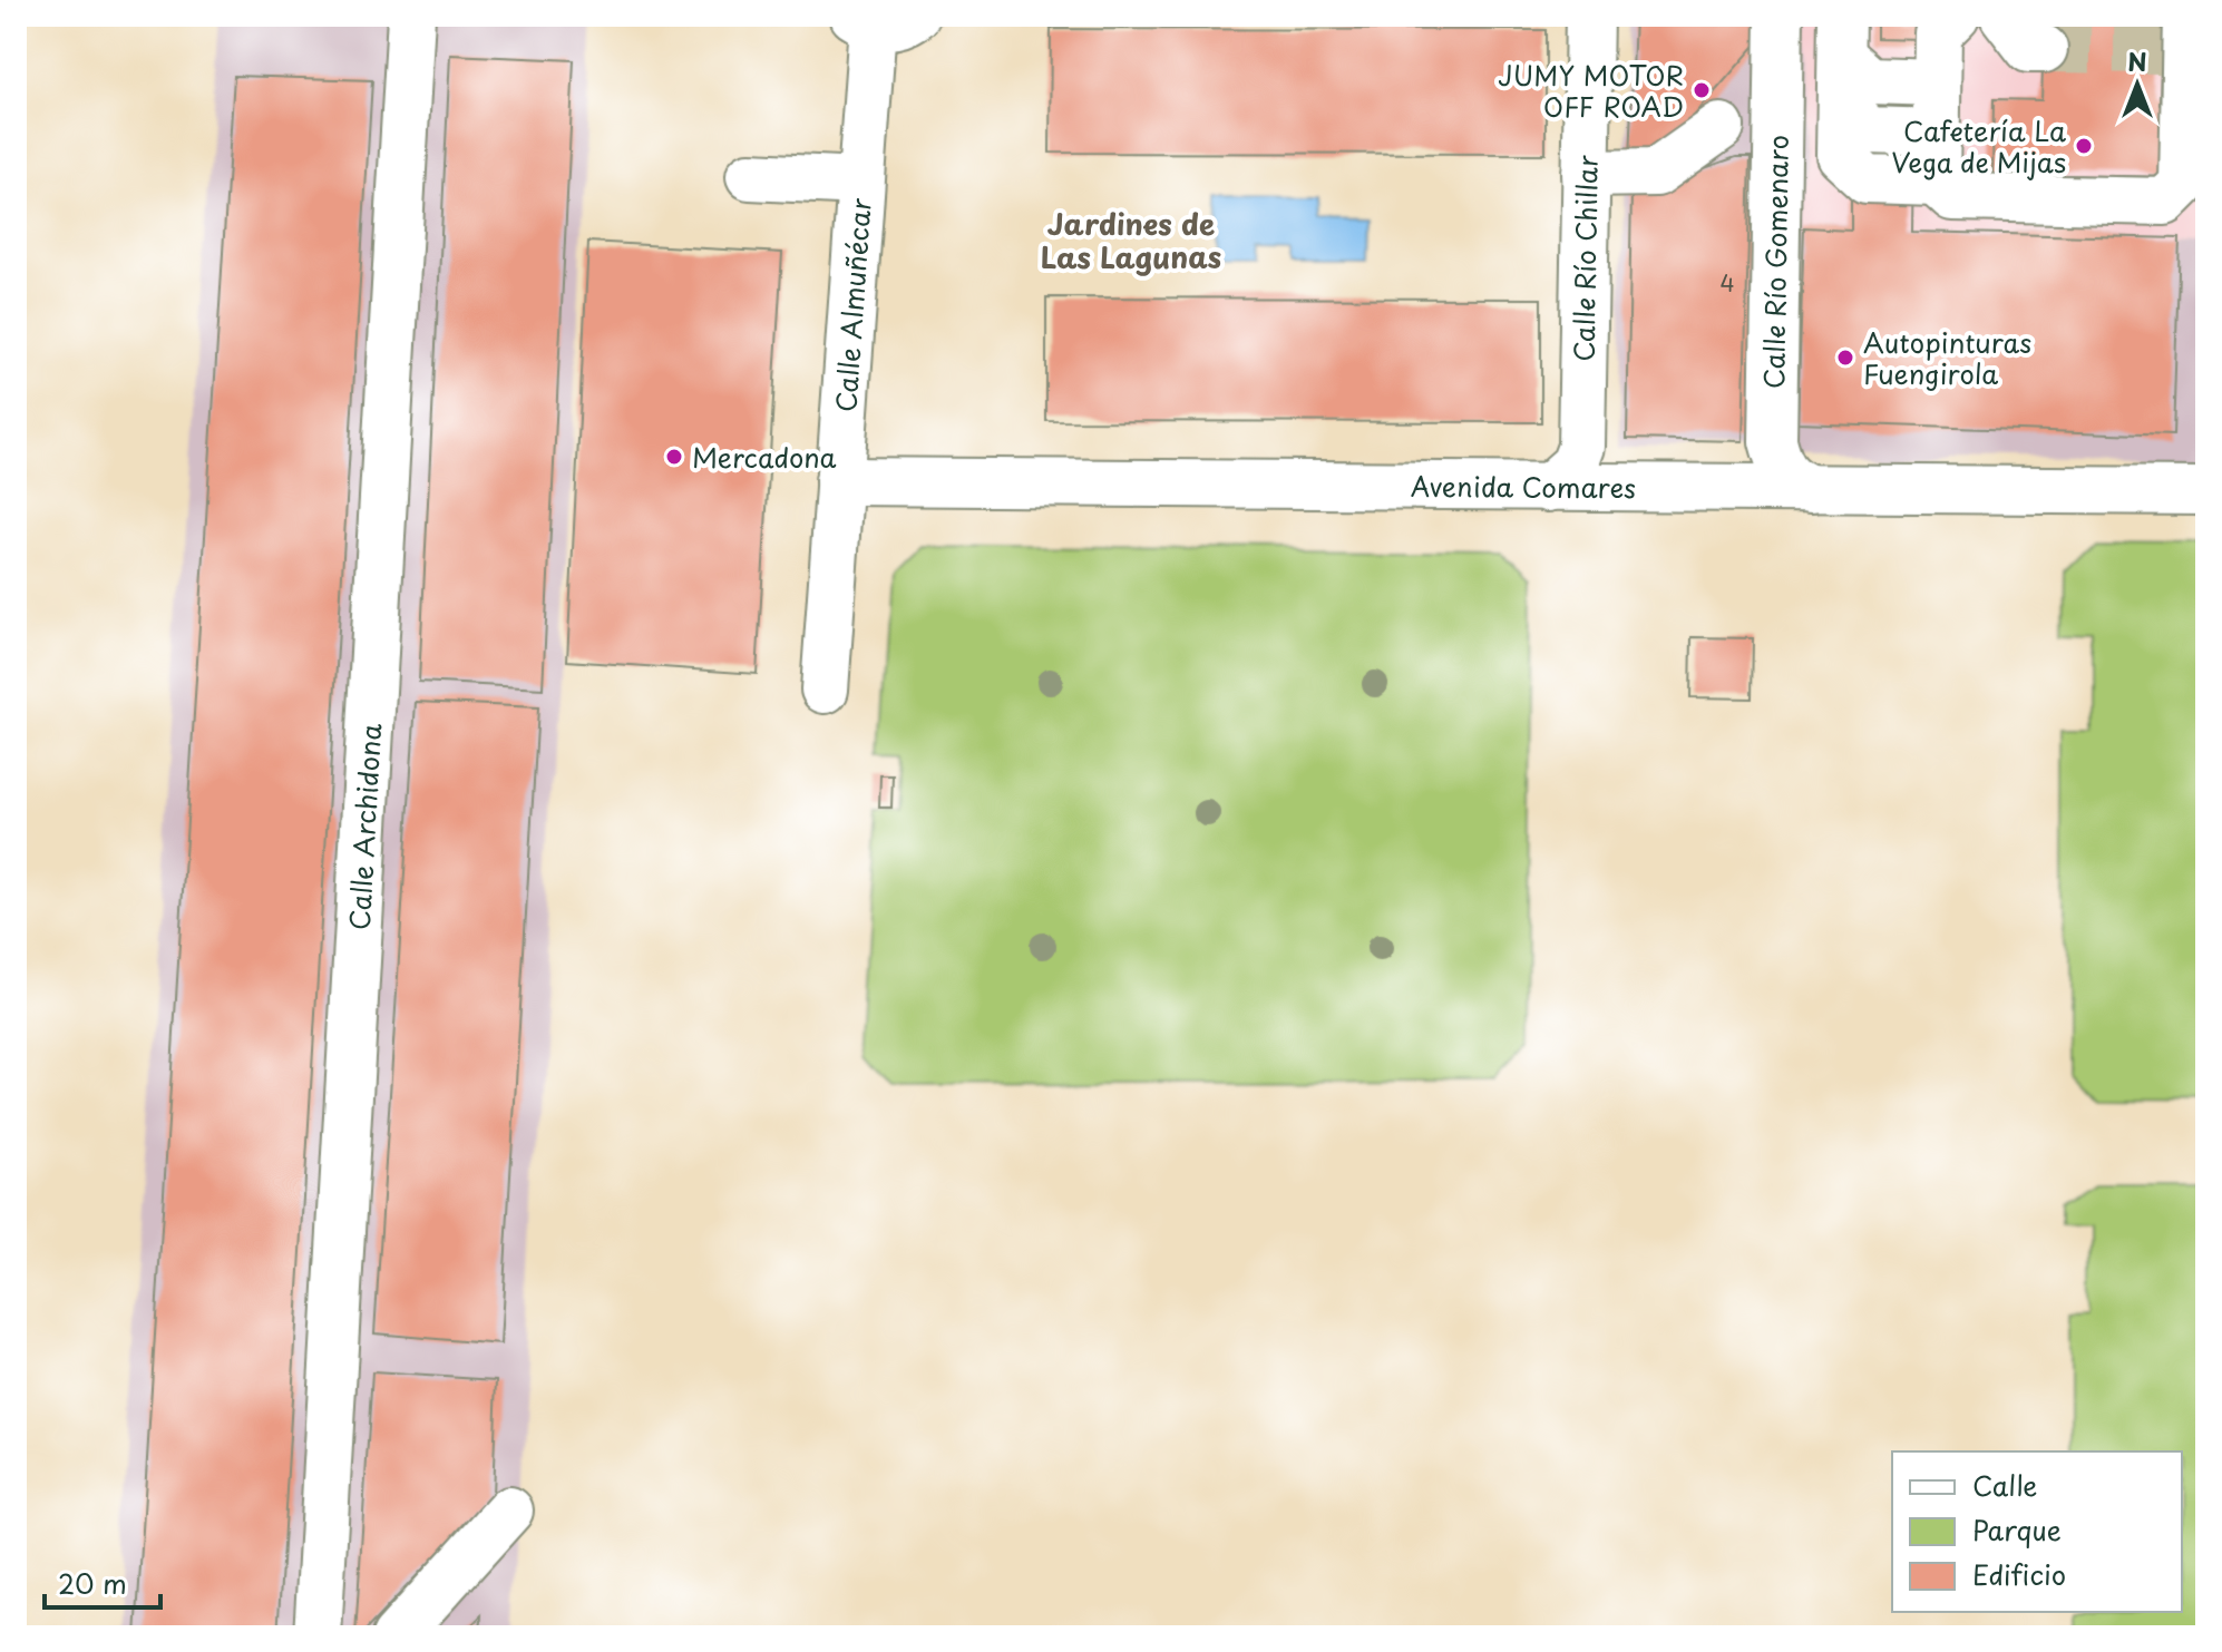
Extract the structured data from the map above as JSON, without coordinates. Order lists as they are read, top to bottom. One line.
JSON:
{"streets":{"street":["Calle Río Chillar","Calle Río Gomenaro","Calle Almuñécar","Avenida Comares","Calle Archidona"]},"crossings":[["Calle Río Chillar","Avenida Comares"],["Calle Río Gomenaro","Avenida Comares"],["Calle Almuñécar","Avenida Comares"]],"districts":["Jardines de Las Lagunas"],"places":["JUMY MOTOR OFF ROAD","Cafetería La Vega de Mijas","Autopinturas Fuengirola","Mercadona"],"house_numbers":["4"],"legend":["Calle","Parque","Edificio"],"scale_bar":"20 m","north":"top"}
